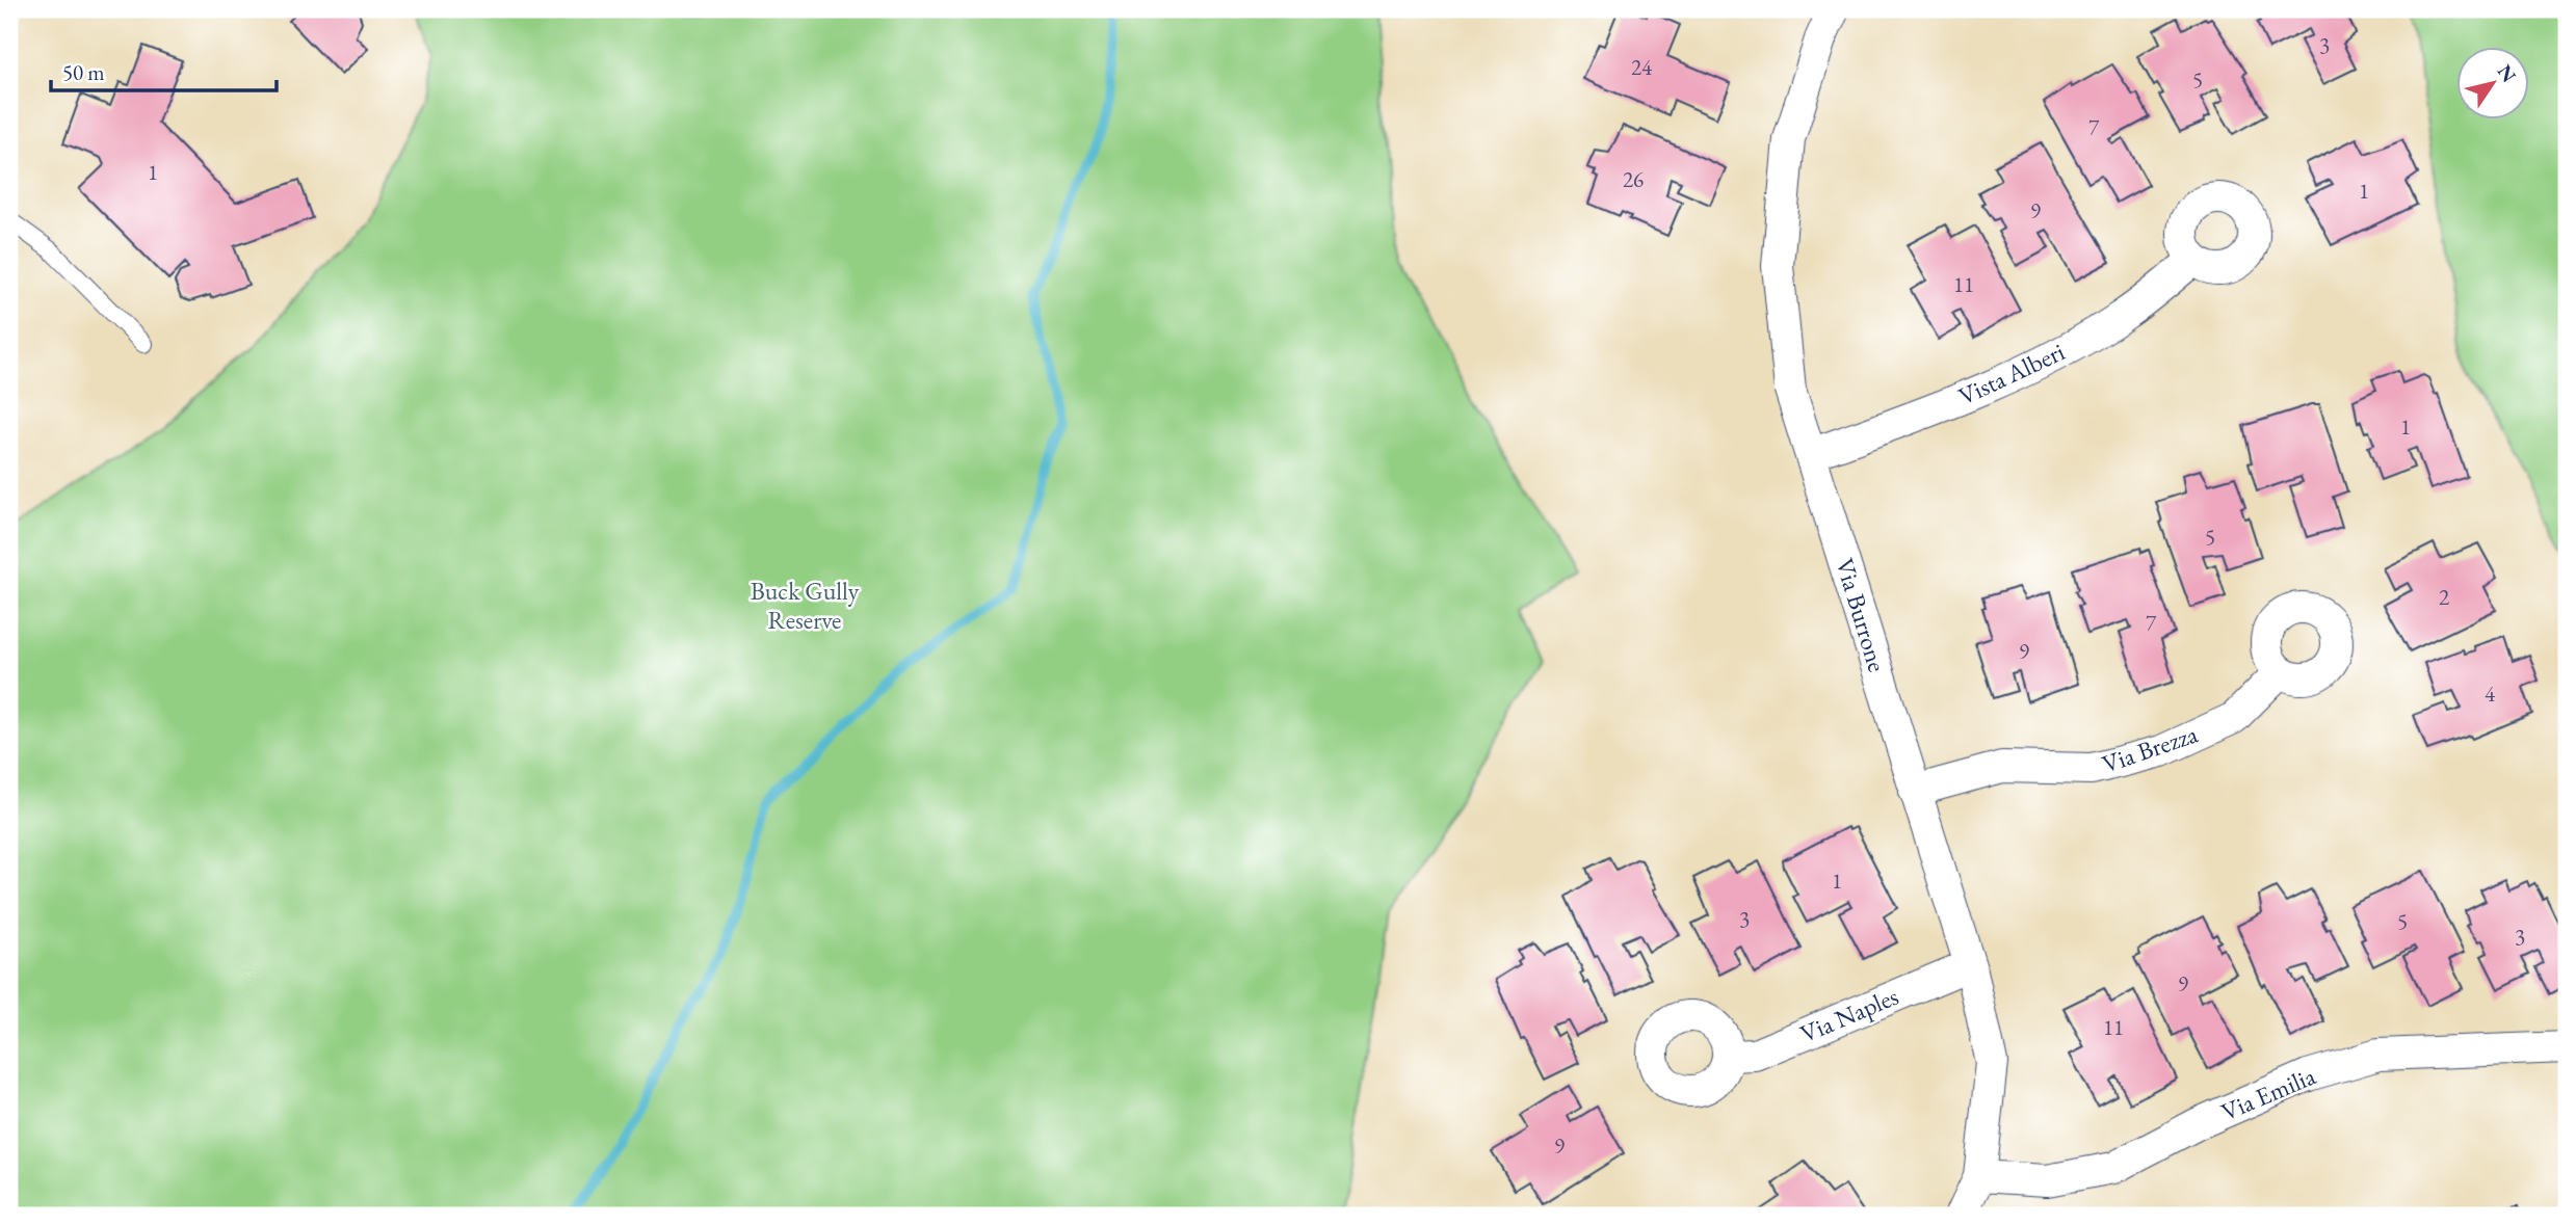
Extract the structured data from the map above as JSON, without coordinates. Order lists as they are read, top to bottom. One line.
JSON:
{"streets":{"street":["Vista Alberi","Via Burrone","Via Brezza","Via Naples","Via Emilia"]},"crossings":[["Vista Alberi","Via Burrone"],["Via Burrone","Via Brezza"],["Via Burrone","Via Naples"],["Via Burrone","Via Emilia"]],"parks":["Buck Gully Reserve"],"house_numbers":["3","24","5","7","1","26","1","9","11","1","5","2","7","9","4","1","3","5","3","9","11","9"],"scale_bar":"50 m","north":"top right"}
